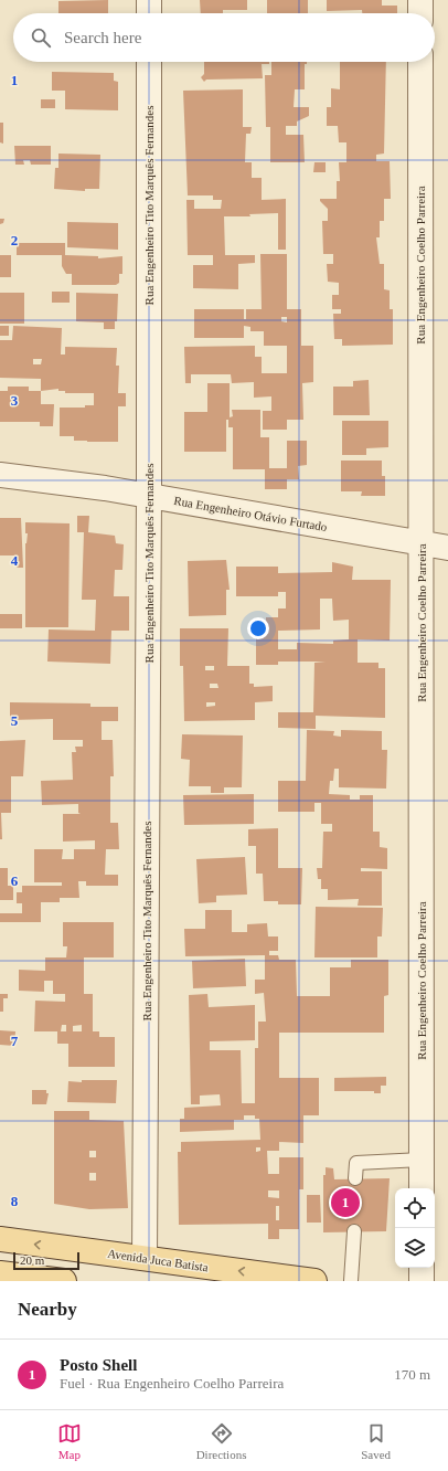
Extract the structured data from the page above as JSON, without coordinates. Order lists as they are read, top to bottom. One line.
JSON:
{"streets":{"main road":["Avenida Juca Batista"],"street":["Rua Engenheiro Tito Marquês Fernandes","Rua Engenheiro Coelho Parreira","Rua Engenheiro Otávio Furtado"]},"crossings":[["Rua Engenheiro Tito Marquês Fernandes","Rua Engenheiro Otávio Furtado"],["Rua Engenheiro Tito Marquês Fernandes","Avenida Juca Batista"],["Rua Engenheiro Coelho Parreira","Rua Engenheiro Otávio Furtado"]],"one_way":["Avenida Juca Batista"],"scale_bar":"20 m","page":{"search":"Search here","pins":"1","scale":"20 m","heading":"Nearby","list":[{"mark":"1","name":"Posto Shell","note":"Fuel · Rua Engenheiro Coelho Parreira","value":"170 m"}],"nav":["Map","Directions","Saved"]},"grid":{"rows":["1","2","3","4","5","6","7","8"]}}
